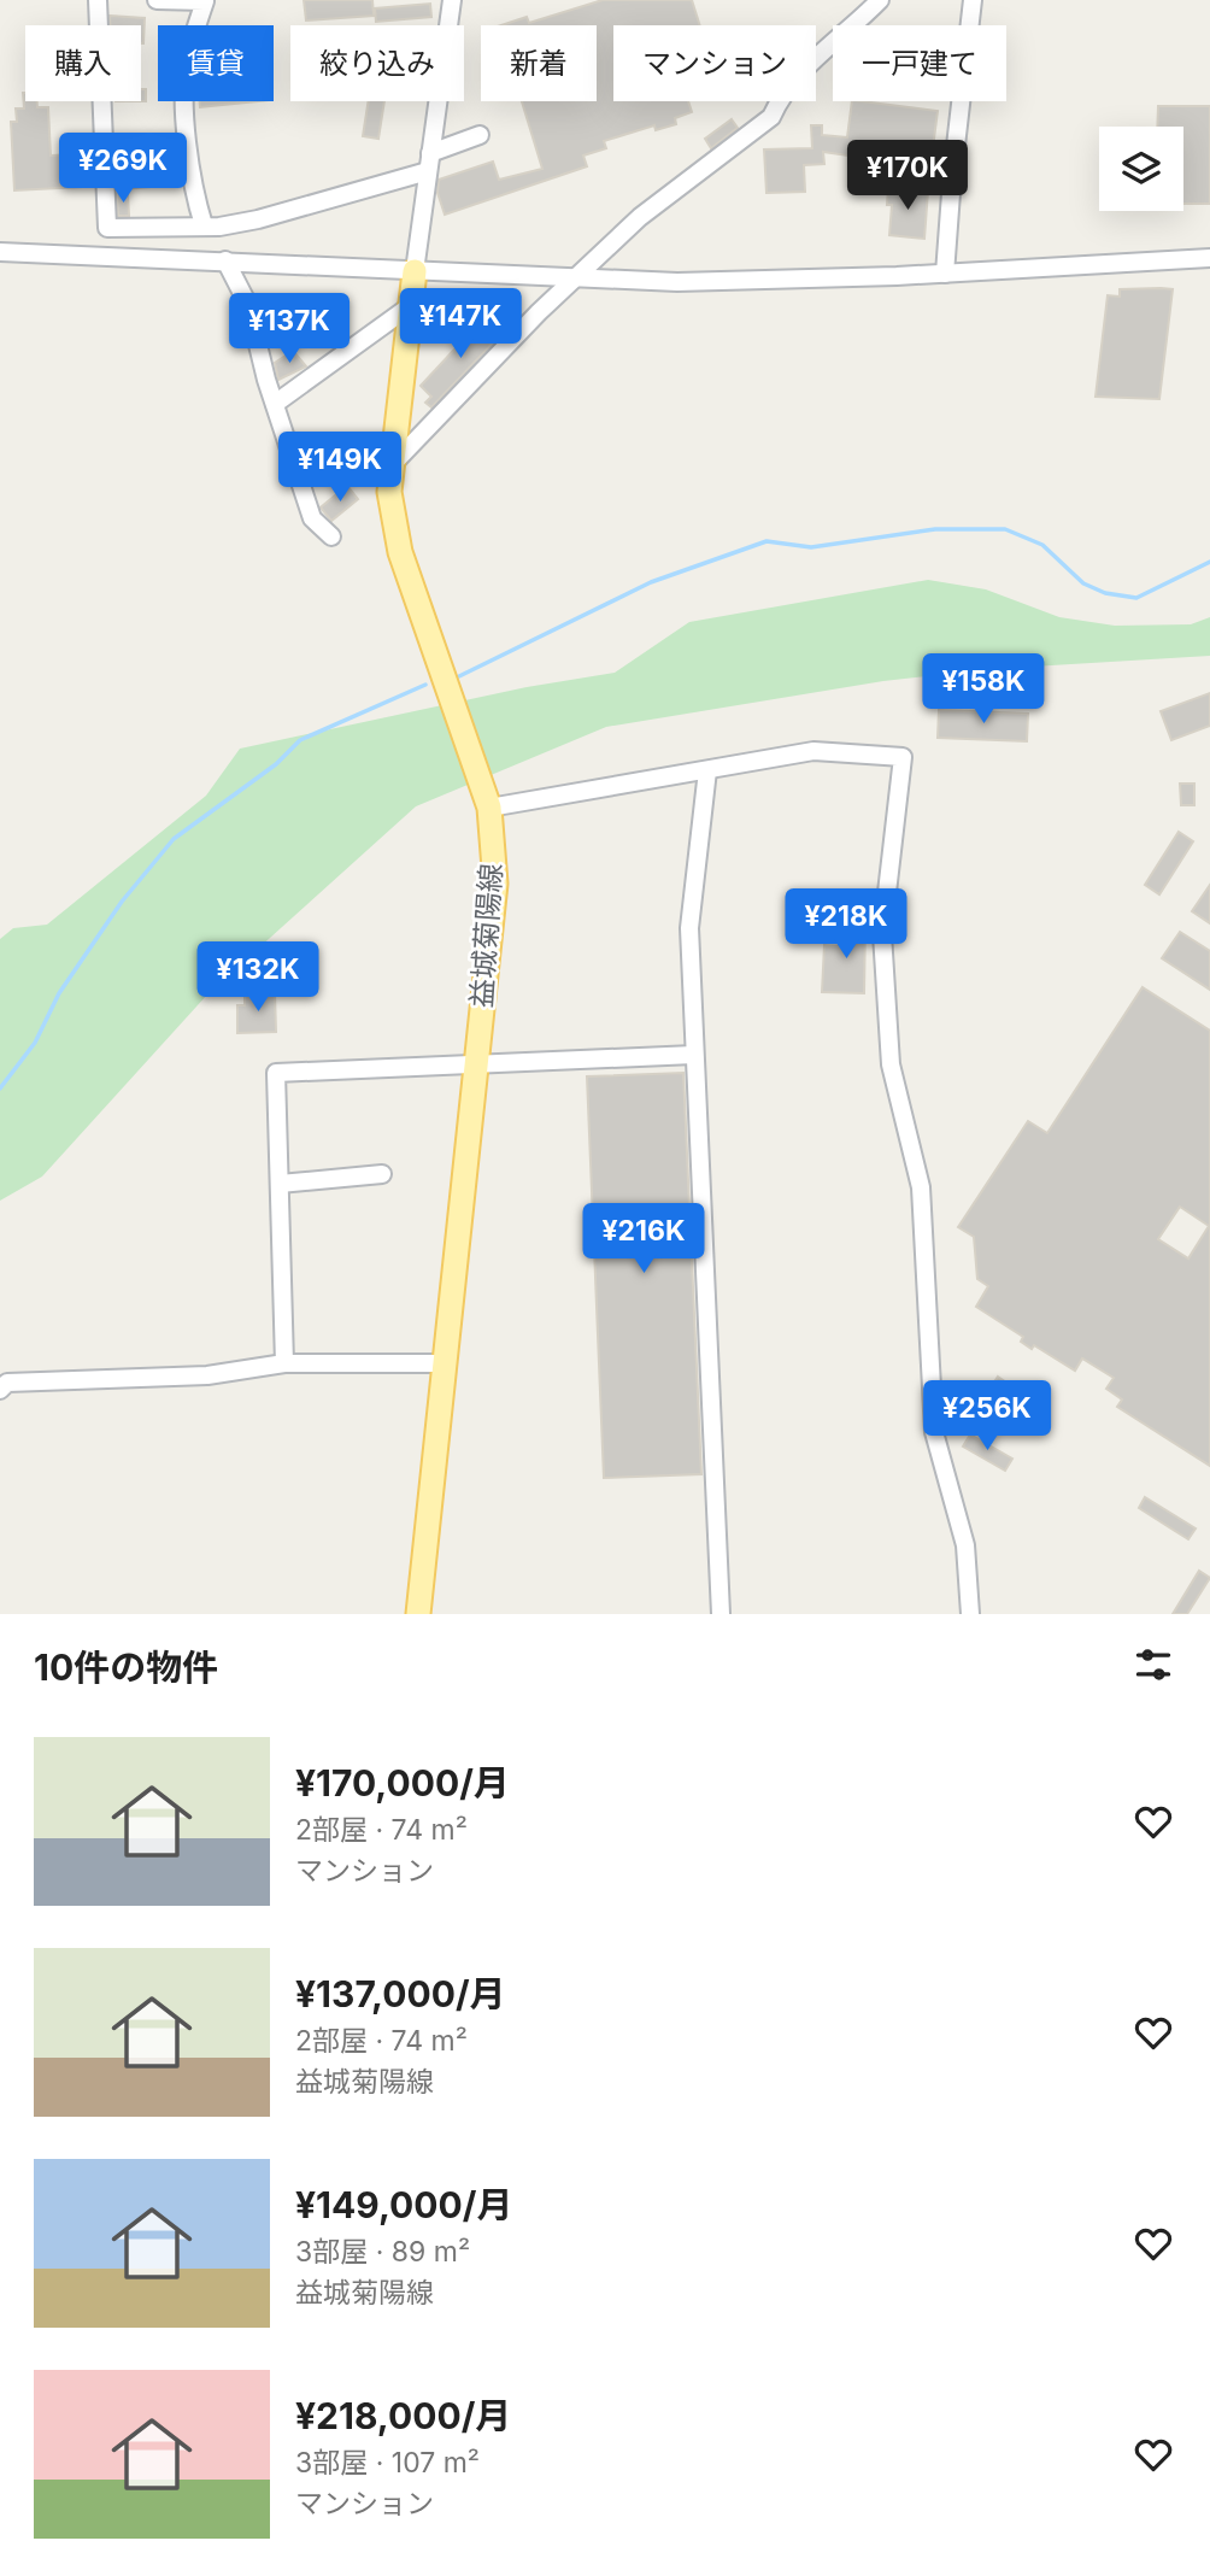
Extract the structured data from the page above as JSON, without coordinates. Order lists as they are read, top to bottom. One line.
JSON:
{"streets":{"main road":["益城菊陽線"]},"page":{"chip":["購入","賃貸","絞り込み","新着","マンション","一戸建て"],"price":["¥269K","¥170K","¥147K","¥137K","¥149K","¥158K","¥218K","¥132K","¥216K","¥256K"],"heading":"10件の物件","list":[{"name":"¥170,000/月","note":"2部屋 · 74 m² · マンション"},{"name":"¥137,000/月","note":"2部屋 · 74 m² · 益城菊陽線"},{"name":"¥149,000/月","note":"3部屋 · 89 m² · 益城菊陽線"},{"name":"¥218,000/月","note":"3部屋 · 107 m² · マンション"}]}}
